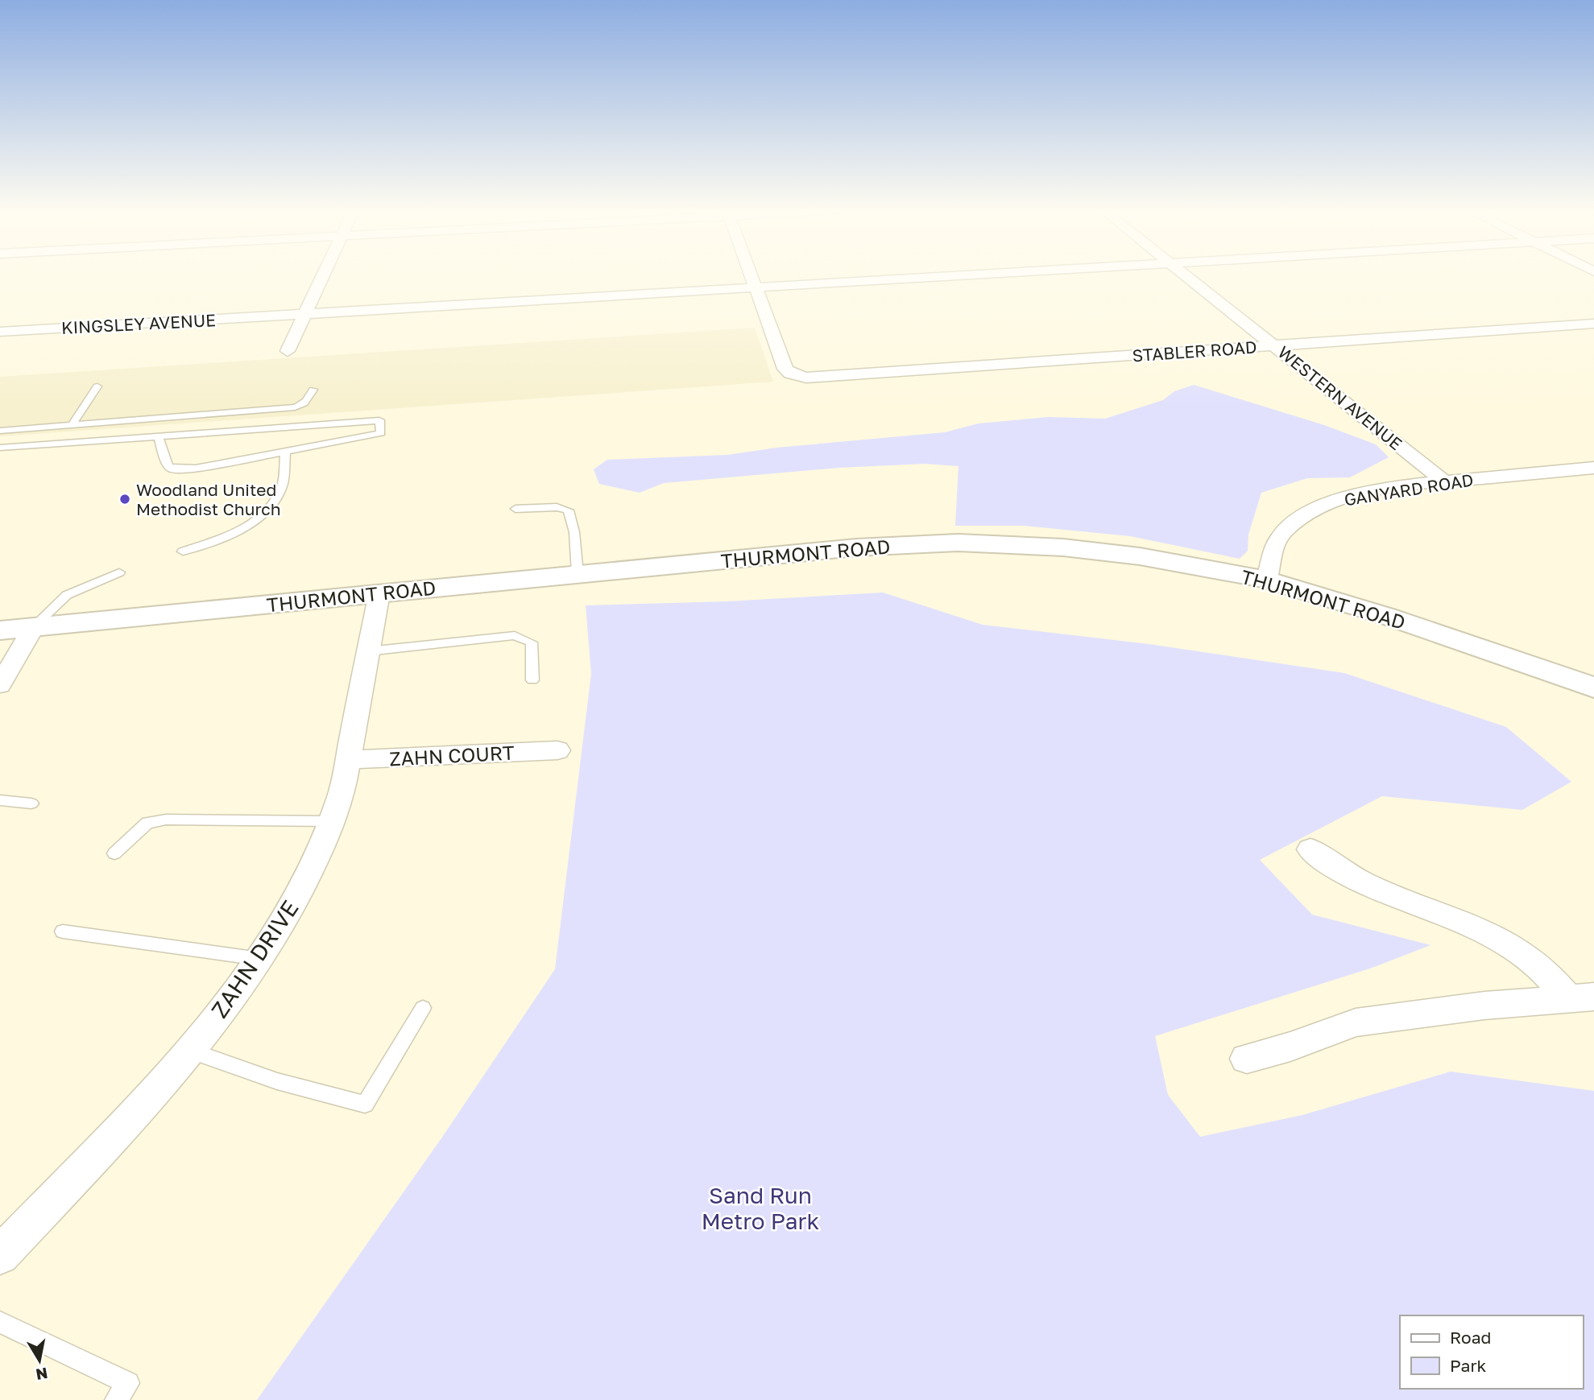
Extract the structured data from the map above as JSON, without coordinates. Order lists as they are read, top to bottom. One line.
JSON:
{"streets":{"street":["KINGSLEY AVENUE","STABLER ROAD","WESTERN AVENUE","GANYARD ROAD","THURMONT ROAD","ZAHN COURT","ZAHN DRIVE"]},"crossings":[["KINGSLEY AVENUE","STABLER ROAD"],["STABLER ROAD","WESTERN AVENUE"],["WESTERN AVENUE","GANYARD ROAD"],["GANYARD ROAD","THURMONT ROAD"],["THURMONT ROAD","ZAHN DRIVE"],["ZAHN COURT","ZAHN DRIVE"]],"parks":["Sand Run Metro Park"],"places":["Woodland United Methodist Church"],"legend":["Road","Park"],"north":"bottom"}
